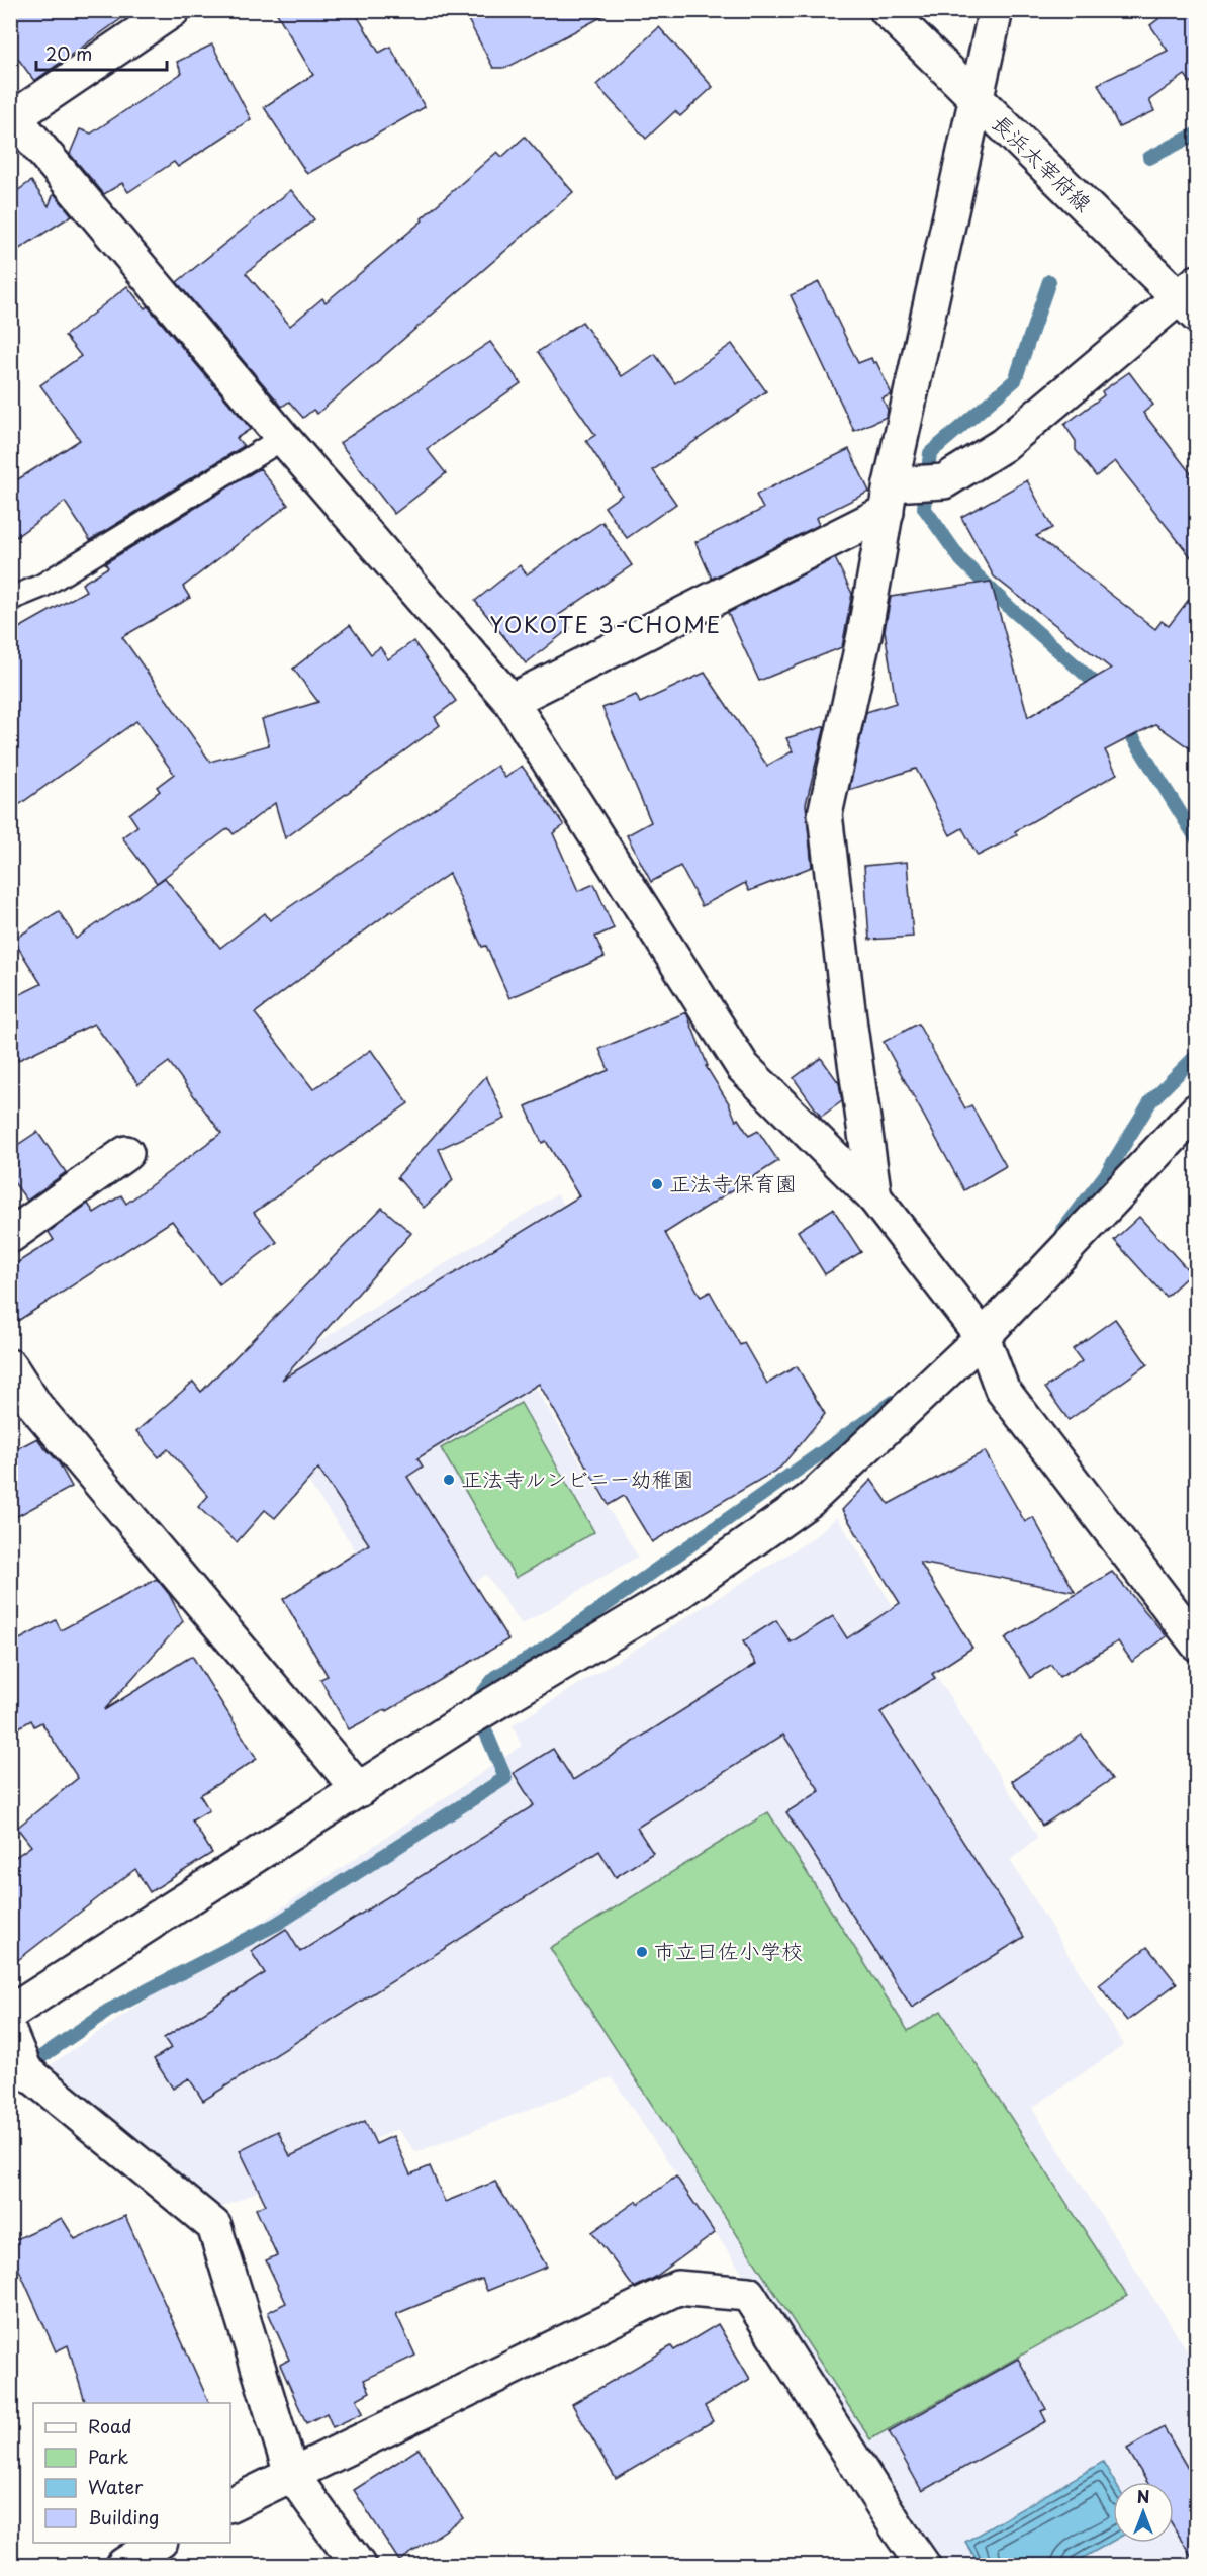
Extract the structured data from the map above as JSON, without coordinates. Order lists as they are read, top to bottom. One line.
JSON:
{"streets":{"street":["長浜太宰府線"]},"districts":["YOKOTE 3-CHOME"],"places":["正法寺保育園","正法寺ルンビニー幼稚園","市立曰佐小学校"],"legend":["Road","Park","Water","Building"],"scale_bar":"20 m","north":"top"}
